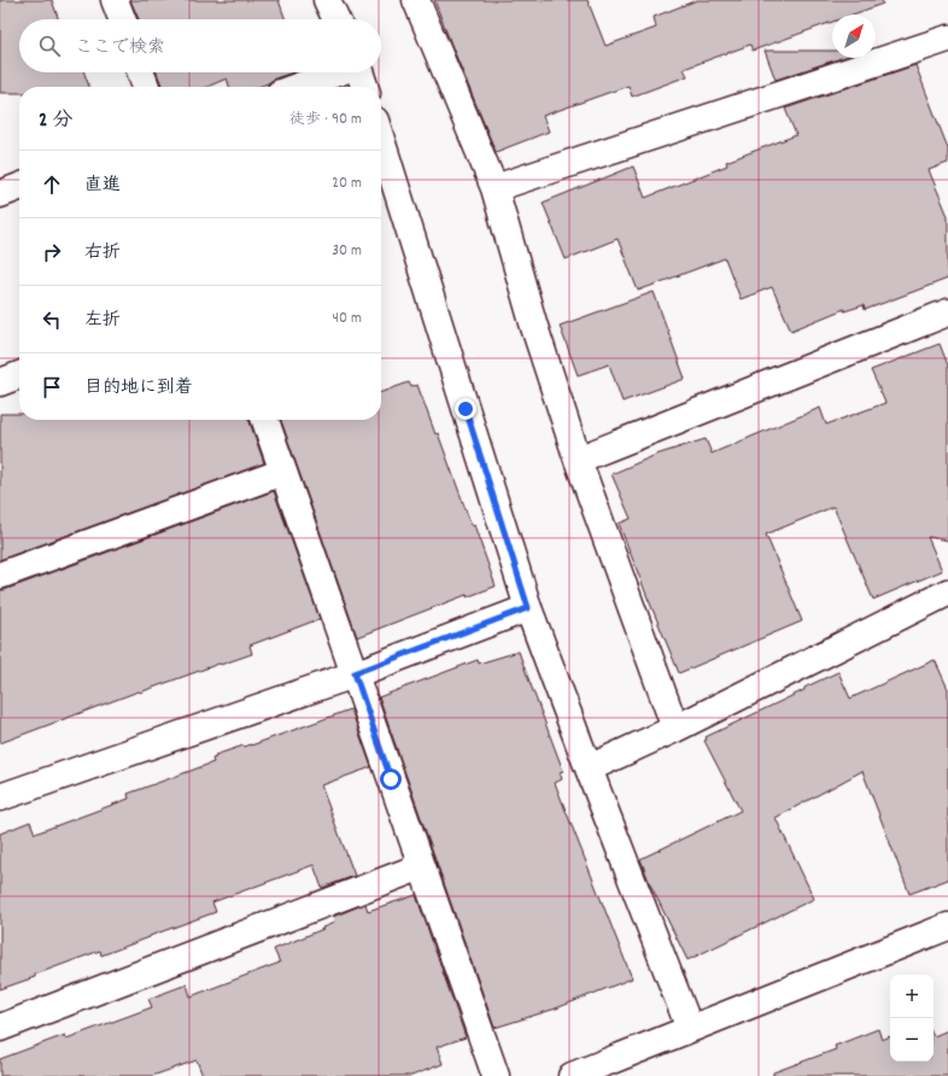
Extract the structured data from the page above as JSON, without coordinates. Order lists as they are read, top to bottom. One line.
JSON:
{"north":"top right","page":{"search":"ここで検索","heading":["2 分","徒歩 · 90 m"],"list":[["直進","20 m"],["右折","30 m"],["左折","40 m"],"目的地に到着"],"map_buttons":["+","−"]}}
